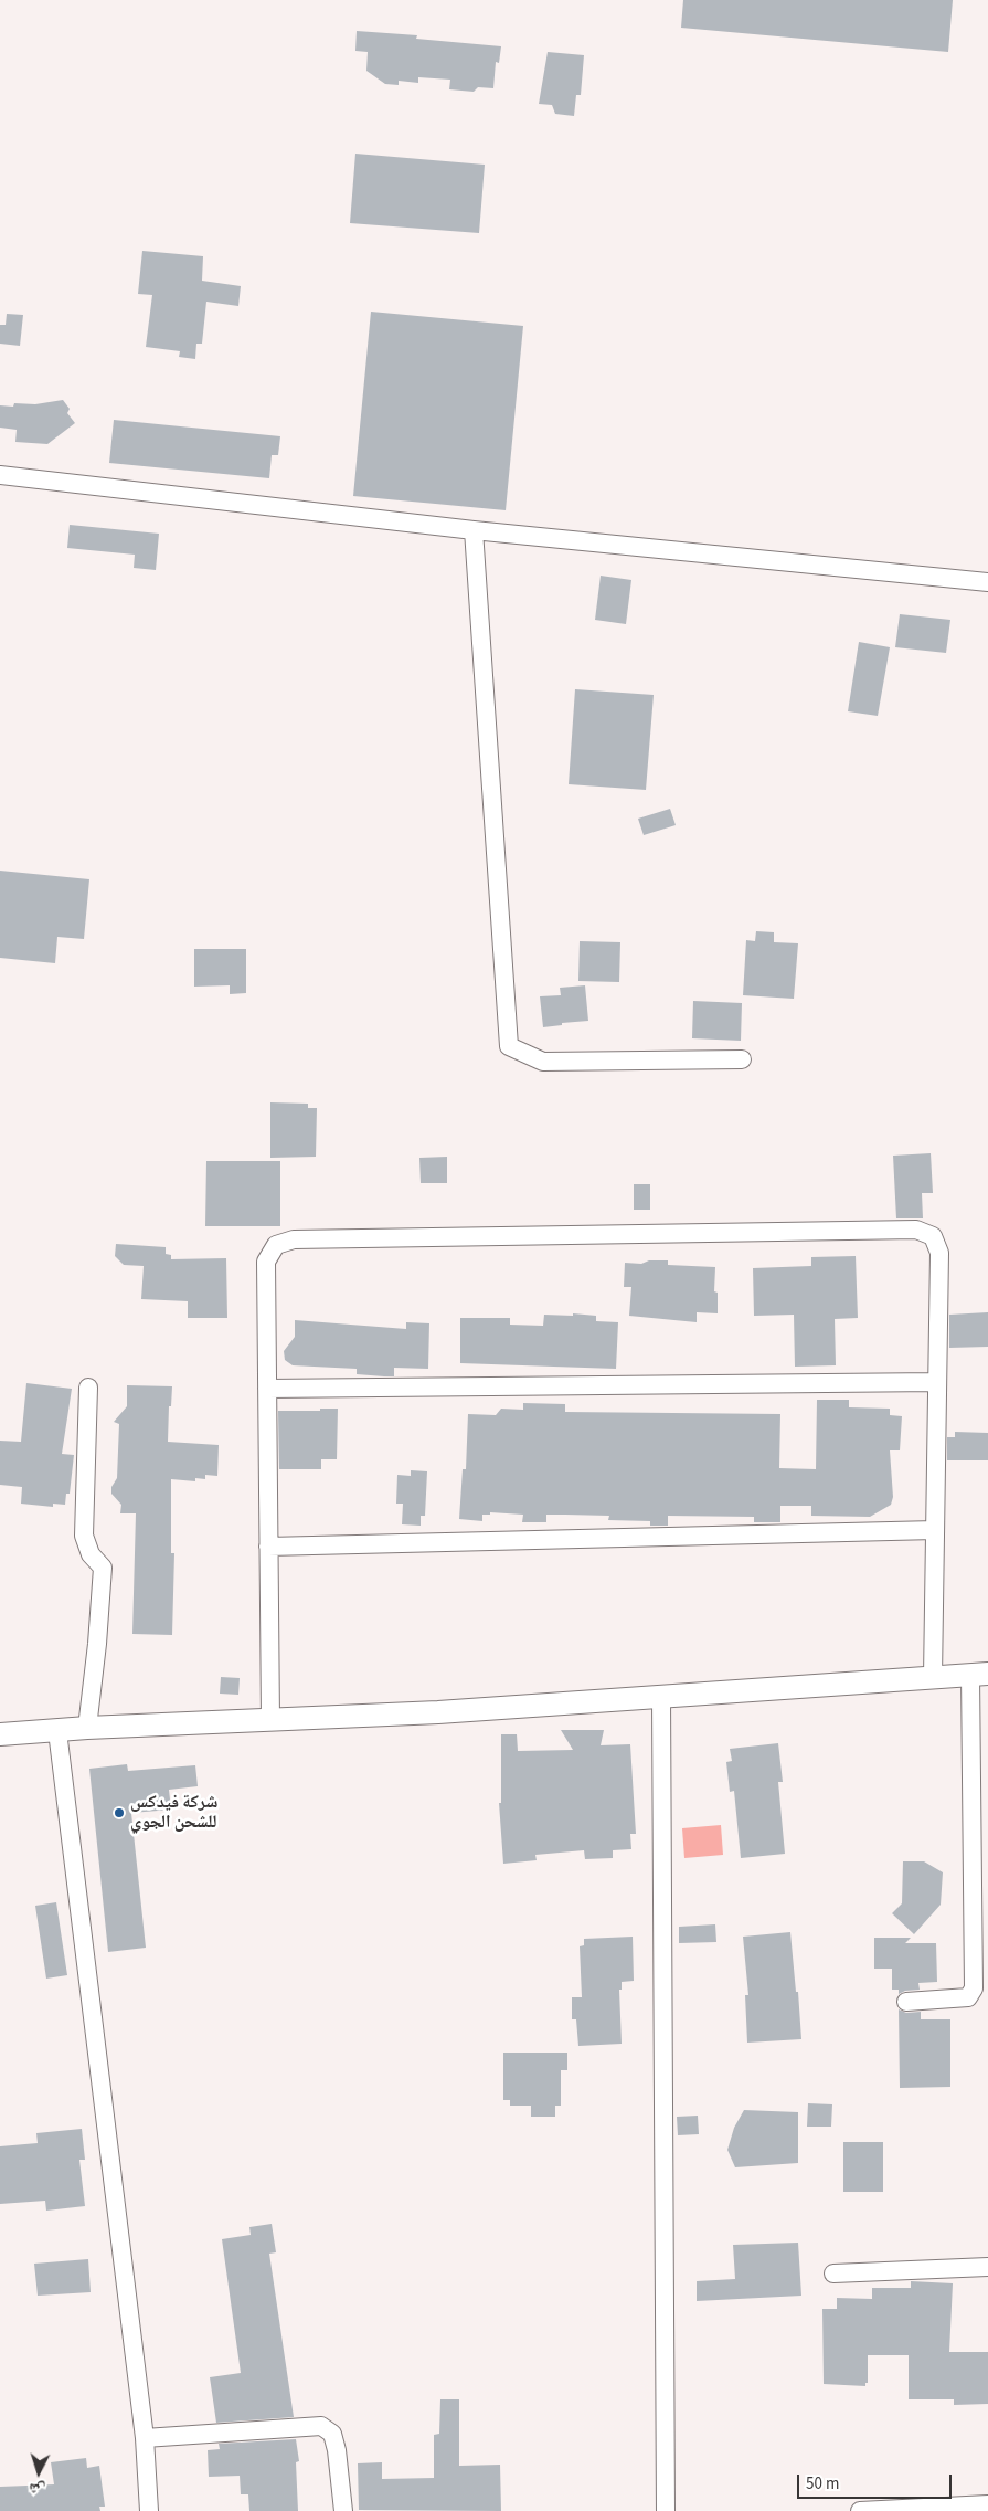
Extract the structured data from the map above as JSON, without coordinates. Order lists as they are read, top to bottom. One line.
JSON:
{"places":["شركة فيدكس للشحن الجوي"],"scale_bar":"50 m","north":"bottom"}
